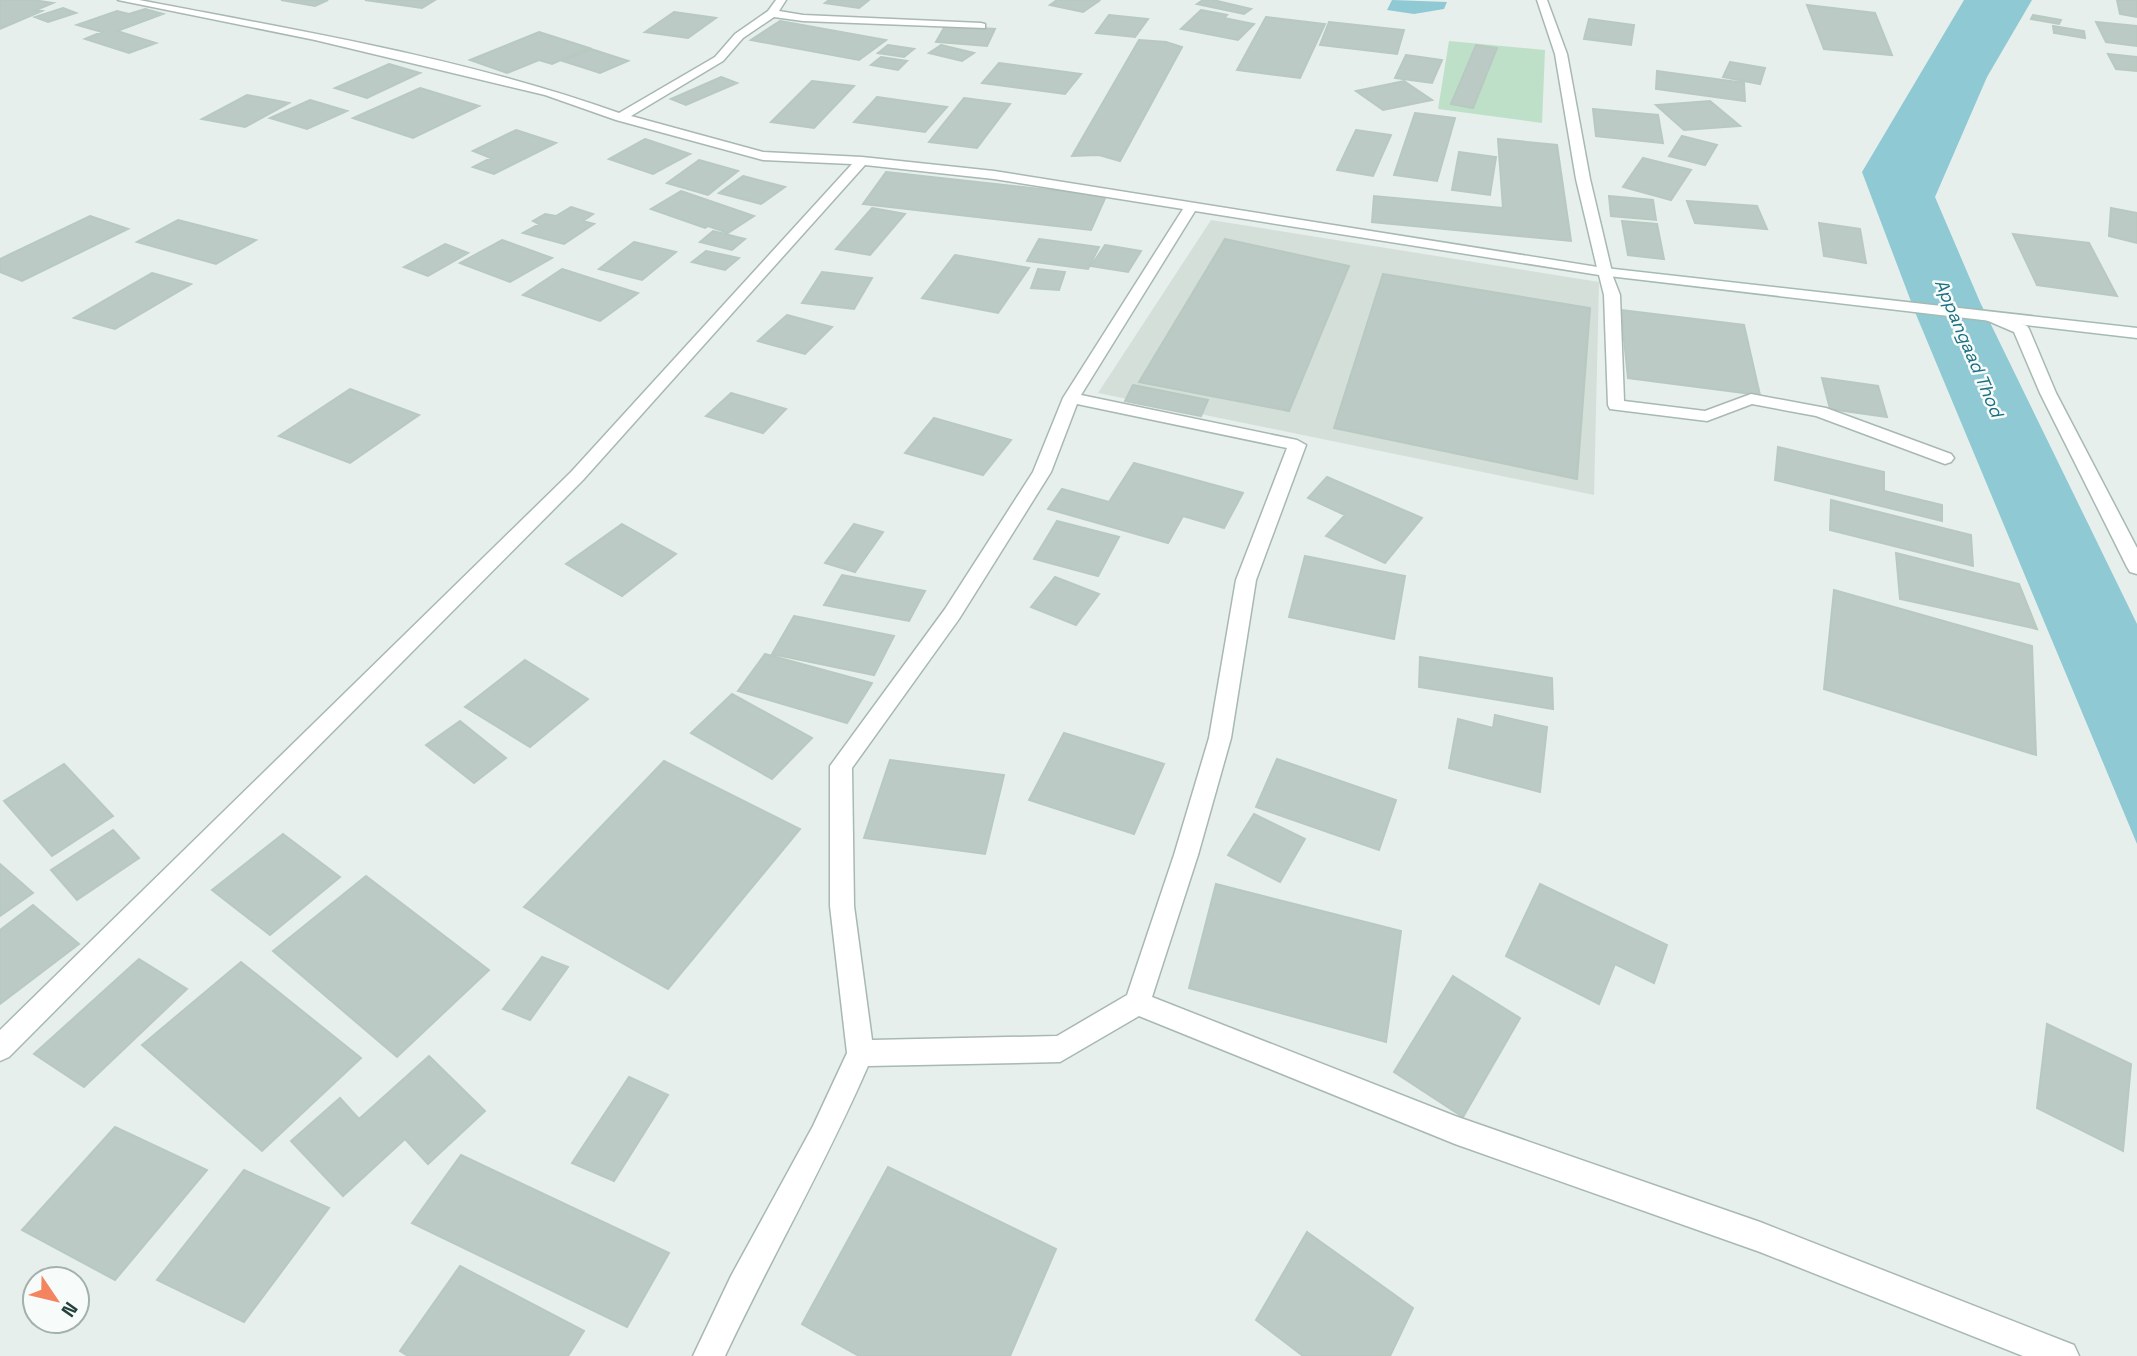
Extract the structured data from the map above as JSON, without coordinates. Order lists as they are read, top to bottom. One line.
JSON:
{"water":["Appangaad Thod"],"north":"bottom right"}
